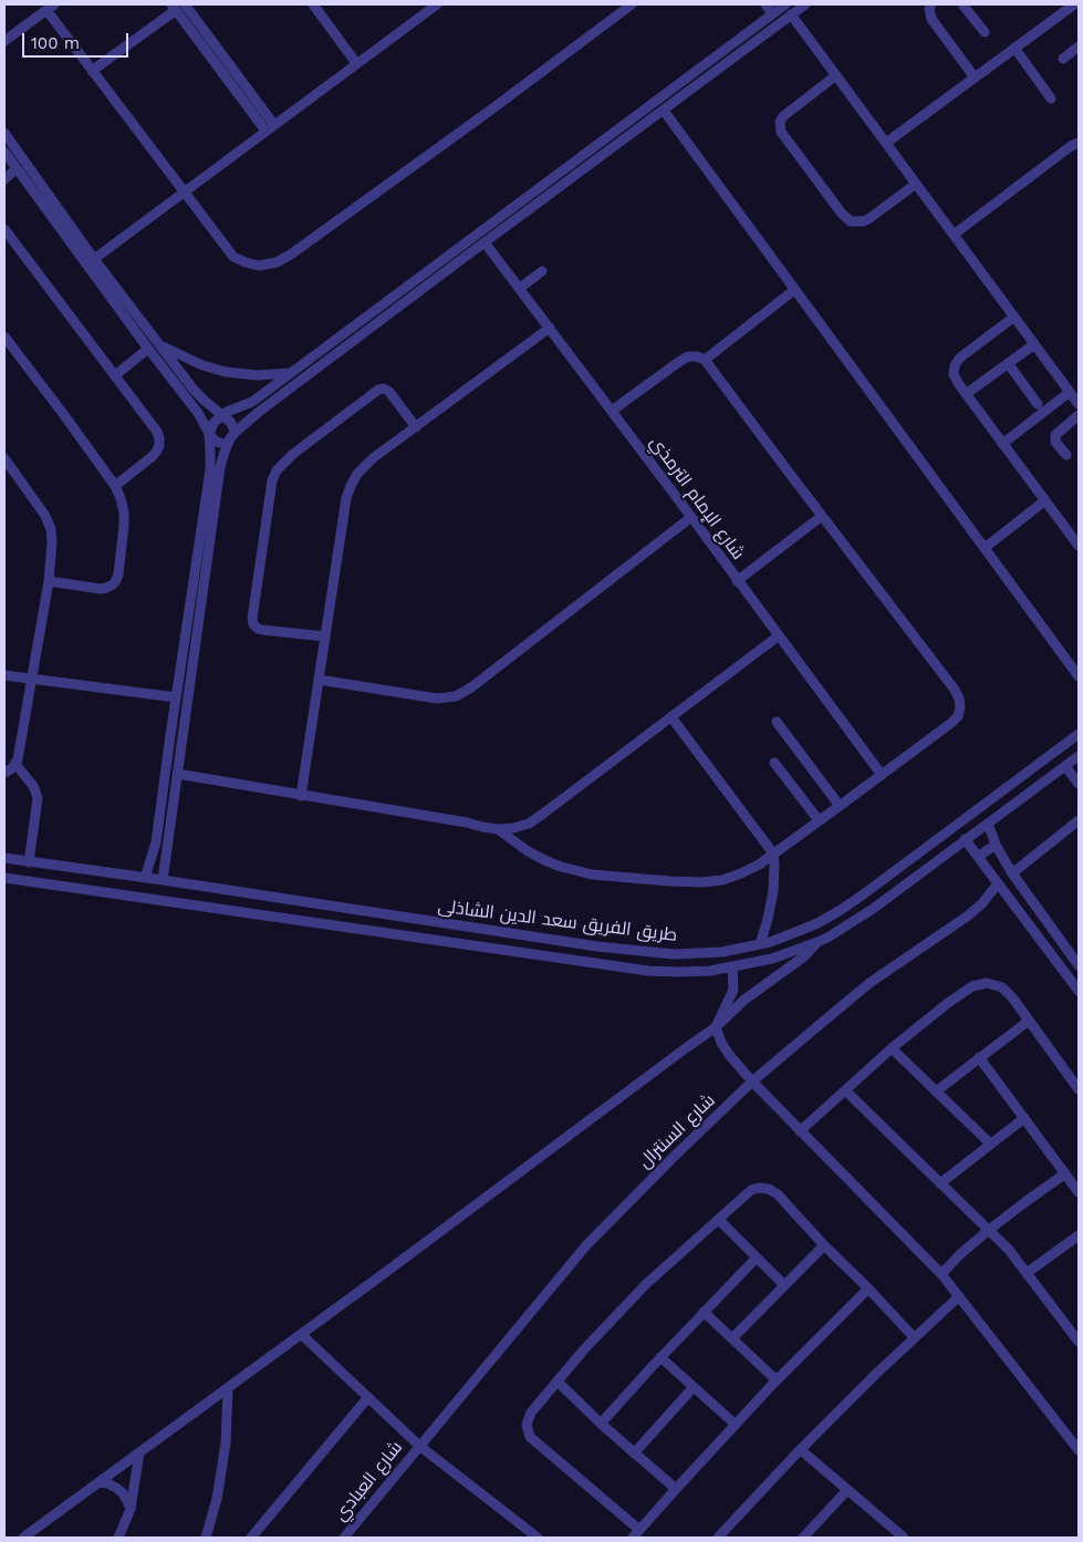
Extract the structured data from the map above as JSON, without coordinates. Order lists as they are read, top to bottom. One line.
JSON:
{"streets":{"street":["شارع الإمام الترمذي","طريق الفريق سعد الدين الشاذلى","شارع السنترال","شارع العبادي"]},"crossings":[["شارع السنترال","شارع العبادي"]],"scale_bar":"100 m"}
